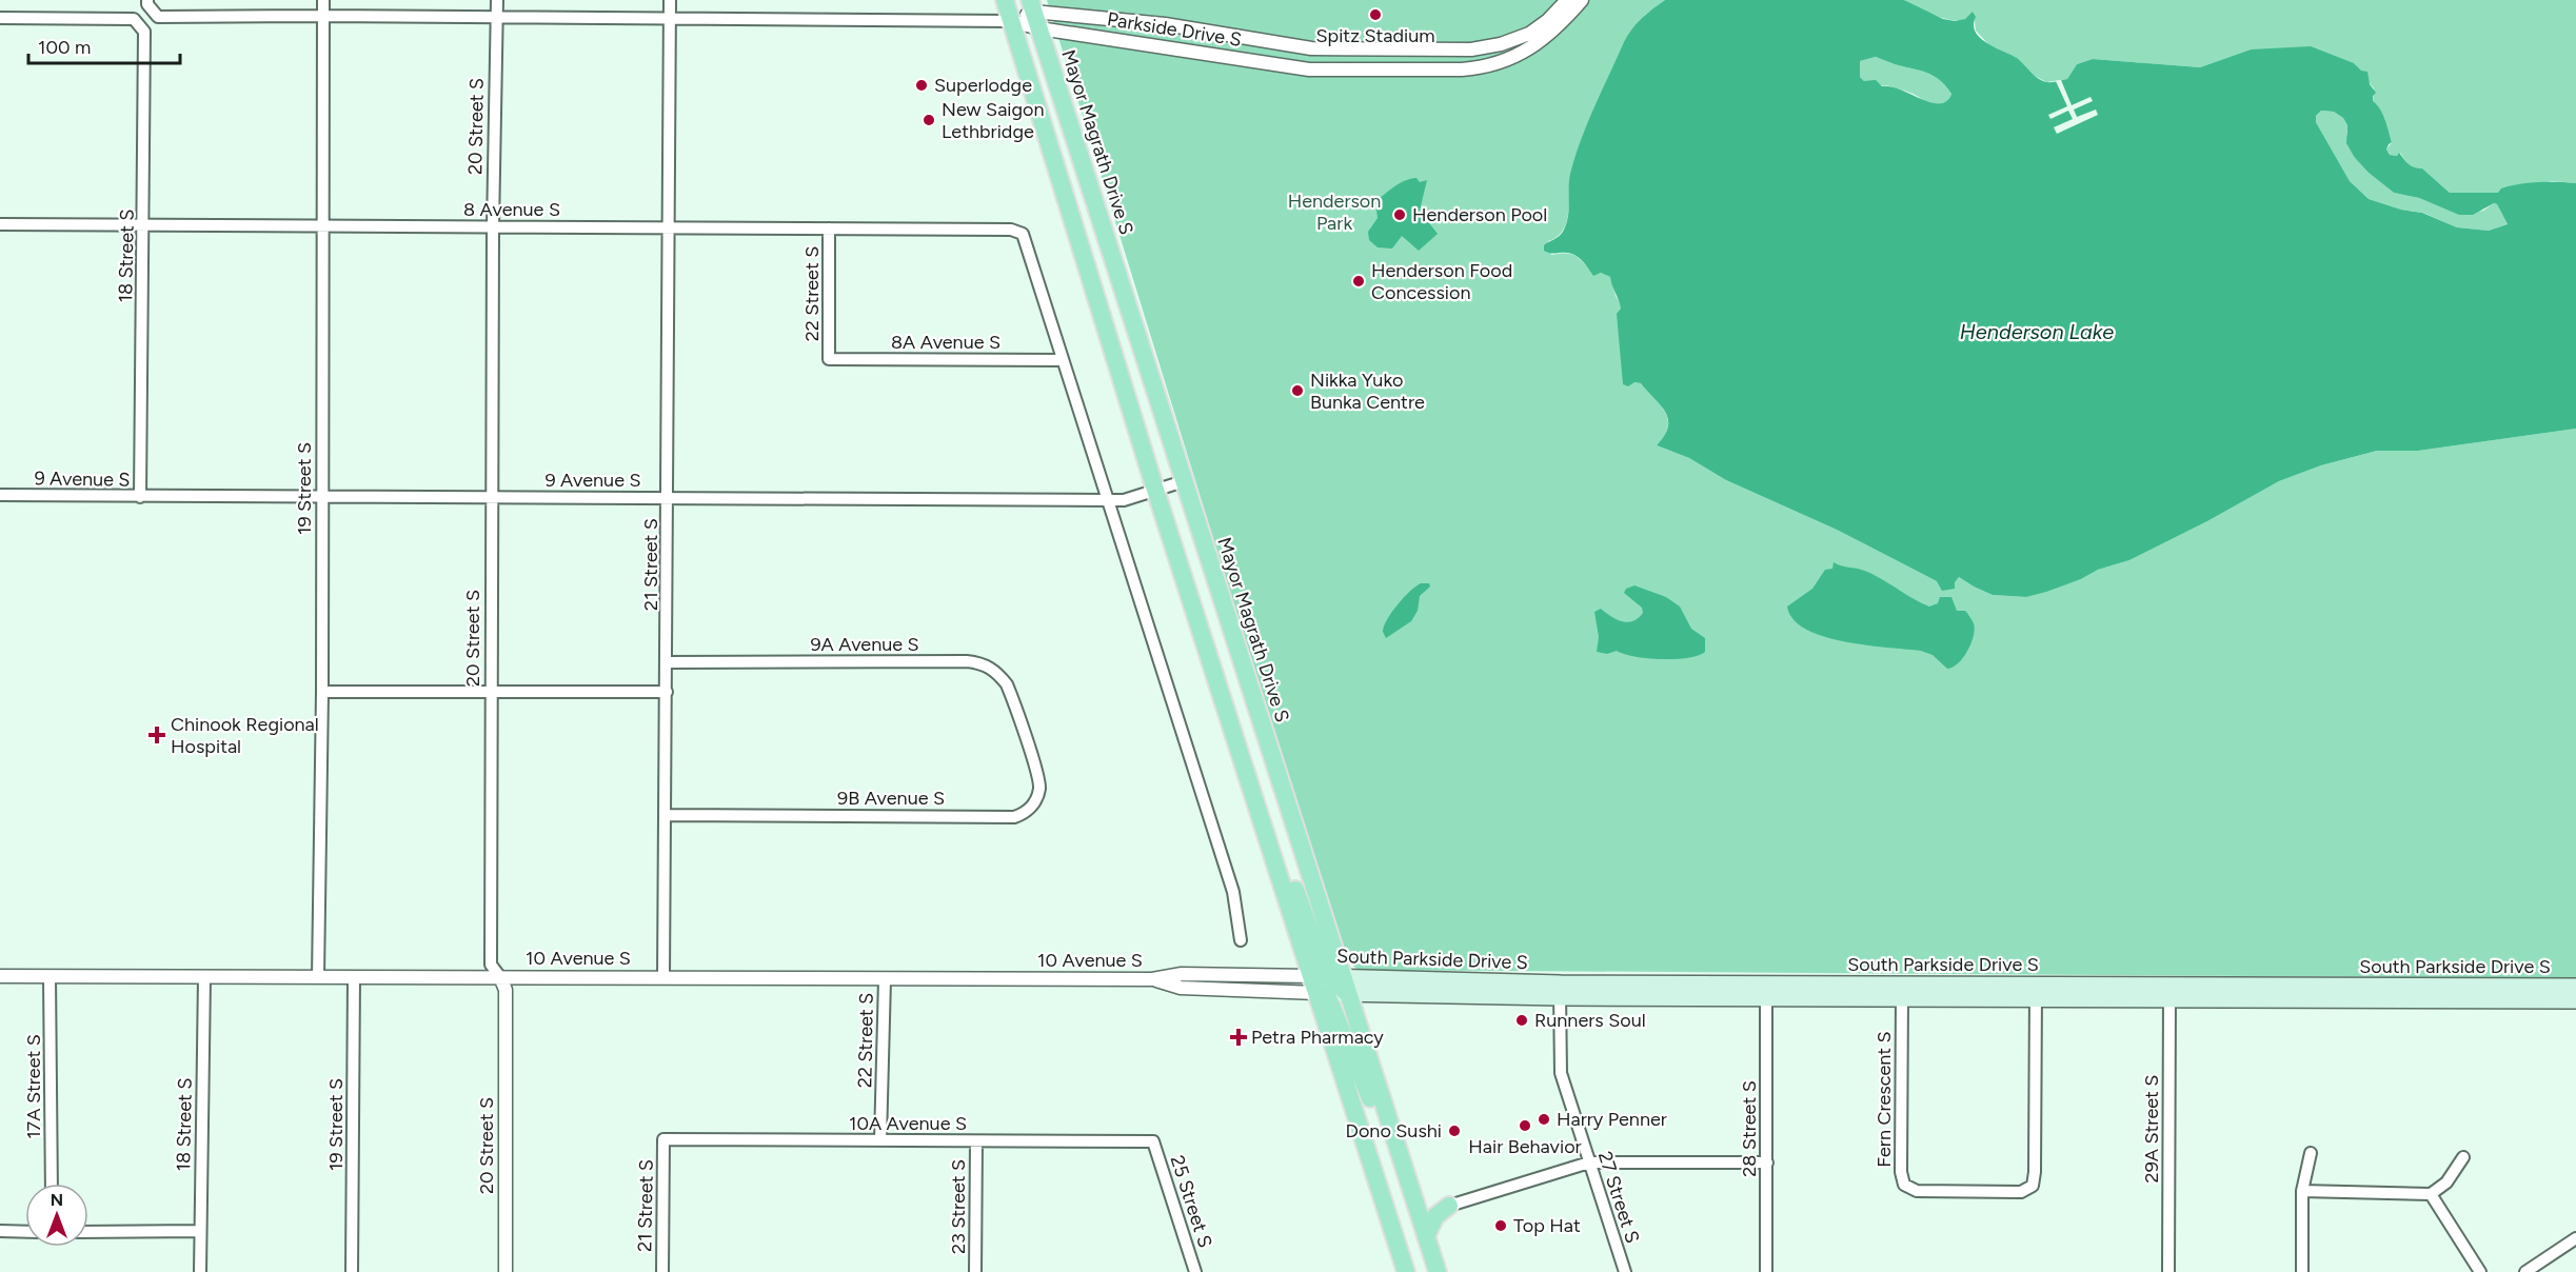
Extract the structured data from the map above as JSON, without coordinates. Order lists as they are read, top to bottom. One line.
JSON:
{"streets":{"main road":["Mayor Magrath Drive S","South Parkside Drive S"],"street":["Parkside Drive S","20 Street S","8 Avenue S","18 Street S","22 Street S","8A Avenue S","9 Avenue S","19 Street S","21 Street S","9A Avenue S","9B Avenue S","10 Avenue S","17A Street S","Fern Crescent S","10A Avenue S","28 Street S","29A Street S","27 Street S","25 Street S","23 Street S"]},"crossings":[["Parkside Drive S","Mayor Magrath Drive S"],["20 Street S","8 Avenue S"],["20 Street S","9 Avenue S"],["20 Street S","10 Avenue S"],["Mayor Magrath Drive S","9 Avenue S"],["Mayor Magrath Drive S","10 Avenue S"],["Mayor Magrath Drive S","South Parkside Drive S"],["8 Avenue S","18 Street S"],["8 Avenue S","22 Street S"],["8 Avenue S","8A Avenue S"],["8 Avenue S","19 Street S"],["8 Avenue S","21 Street S"],["18 Street S","9 Avenue S"],["18 Street S","10 Avenue S"],["22 Street S","8A Avenue S"],["22 Street S","10 Avenue S"],["22 Street S","10A Avenue S"],["9 Avenue S","19 Street S"],["9 Avenue S","21 Street S"],["19 Street S","10 Avenue S"],["21 Street S","9A Avenue S"],["21 Street S","9B Avenue S"],["21 Street S","10 Avenue S"],["21 Street S","10A Avenue S"],["9A Avenue S","9B Avenue S"],["10 Avenue S","South Parkside Drive S"],["10 Avenue S","17A Street S"],["South Parkside Drive S","Fern Crescent S"],["South Parkside Drive S","28 Street S"],["South Parkside Drive S","29A Street S"],["South Parkside Drive S","27 Street S"],["10A Avenue S","25 Street S"],["10A Avenue S","23 Street S"]],"water":["Henderson Lake"],"parks":["Henderson Park"],"places":{"other":["Spitz Stadium","Superlodge","New Saigon Lethbridge","Henderson Pool","Henderson Food Concession","Nikka Yuko Bunka Centre","Runners Soul","Harry Penner","Hair Behavior","Dono Sushi","Top Hat"],"health":["Chinook Regional Hospital","Petra Pharmacy"]},"scale_bar":"100 m","north":"top"}
